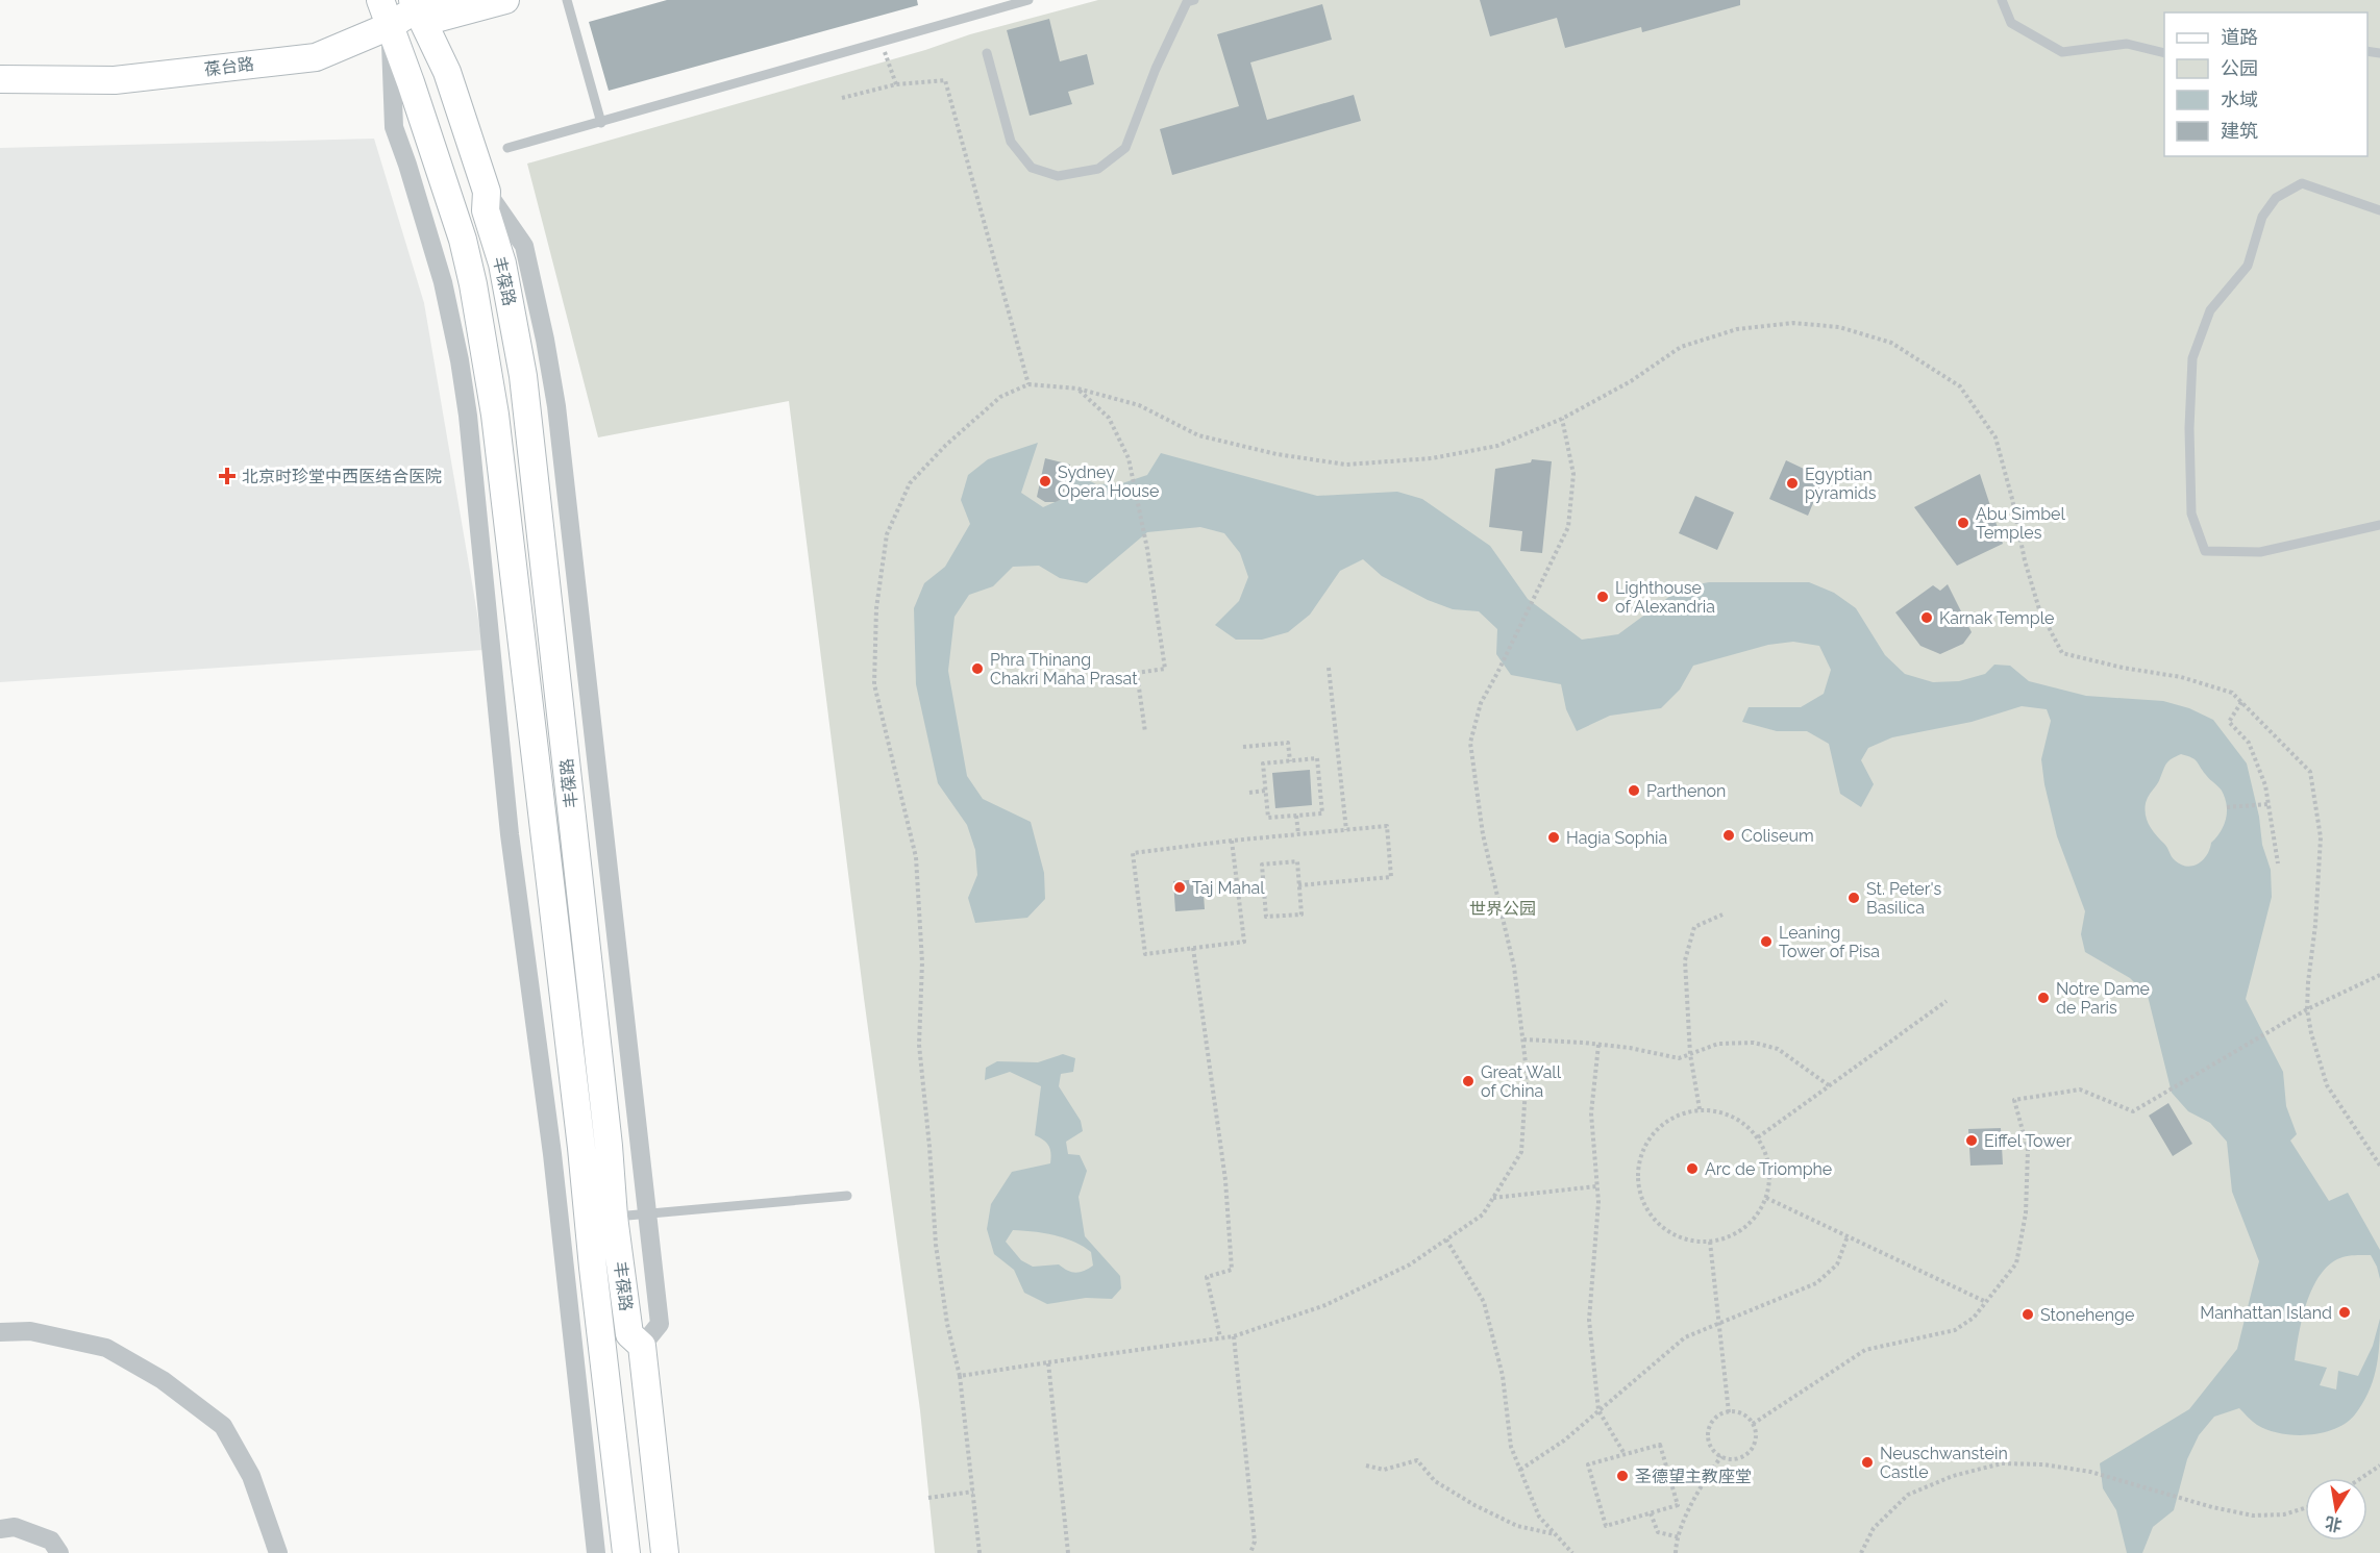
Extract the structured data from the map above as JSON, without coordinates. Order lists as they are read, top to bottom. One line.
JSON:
{"streets":{"main road":["葆台路","丰葆路"]},"crossings":[["葆台路","丰葆路"]],"parks":["世界公园"],"places":{"health":["北京时珍堂中西医结合医院"],"other":["Sydney Opera House","Egyptian pyramids","Abu Simbel Temples","Lighthouse of Alexandria","Karnak Temple","Phra Thinang Chakri Maha Prasat","Parthenon","Coliseum","Hagia Sophia","Taj Mahal","St. Peter's Basilica","Leaning Tower of Pisa","Notre Dame de Paris","Great Wall of China","Eiffel Tower","Arc de Triomphe","Manhattan Island","Stonehenge","Neuschwanstein Castle","圣德望主教座堂"]},"legend":["道路","公园","水域","建筑"],"north":"bottom"}
